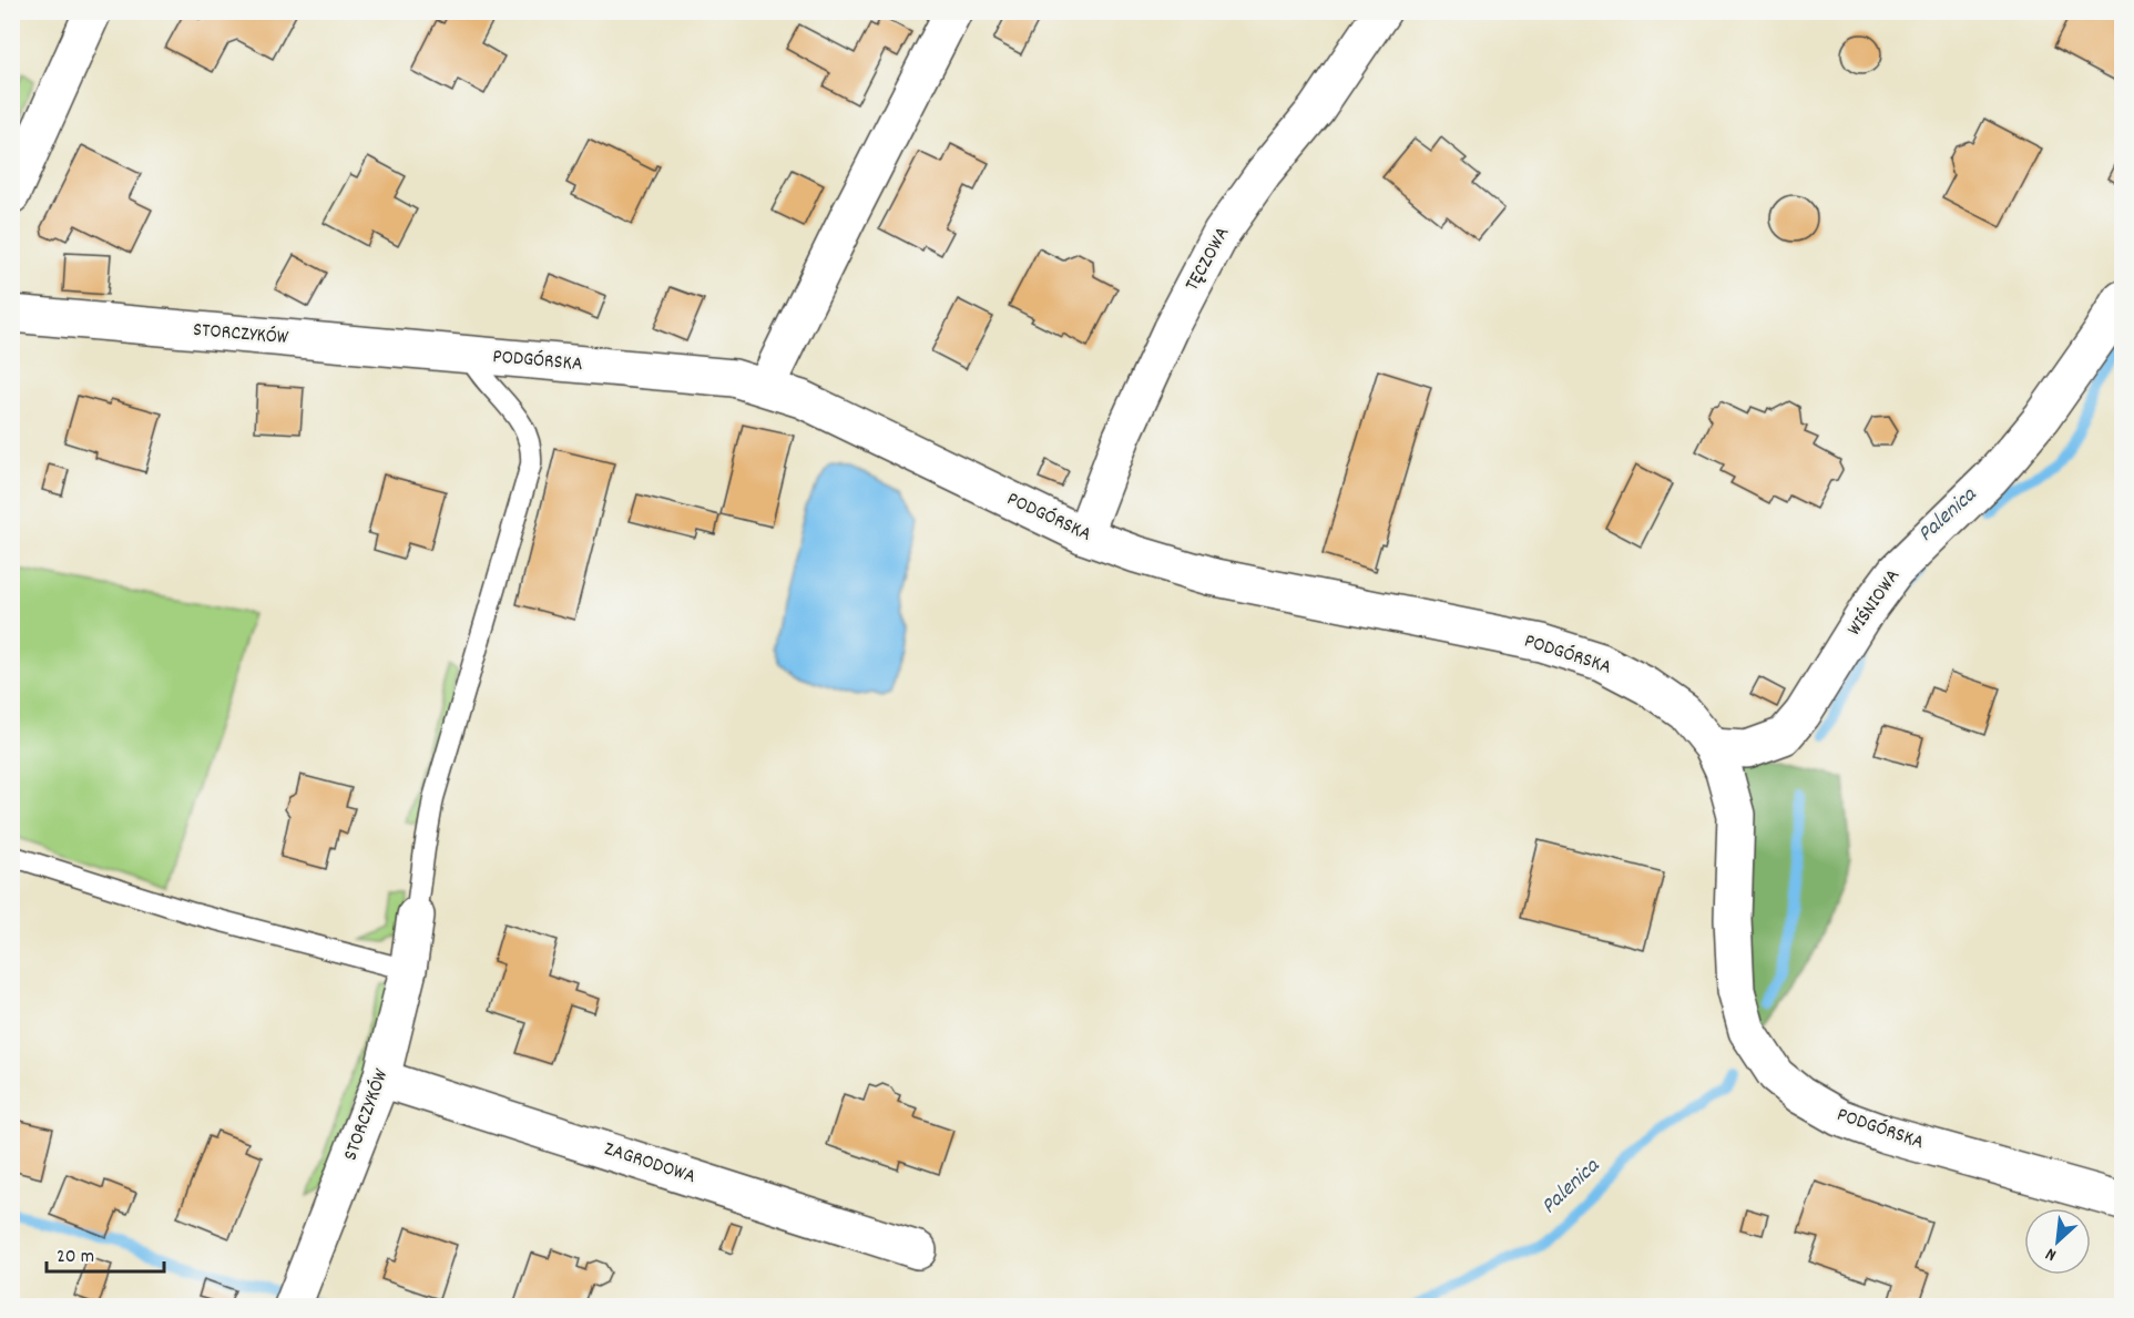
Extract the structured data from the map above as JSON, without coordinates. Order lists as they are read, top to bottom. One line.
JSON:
{"streets":{"street":["TĘCZOWA","STORCZYKÓW","PODGÓRSKA","WIŚNIOWA","ZAGRODOWA"]},"crossings":[["TĘCZOWA","PODGÓRSKA"],["STORCZYKÓW","PODGÓRSKA"],["STORCZYKÓW","ZAGRODOWA"],["PODGÓRSKA","WIŚNIOWA"]],"water":["Palenica"],"scale_bar":"20 m","north":"bottom left"}
